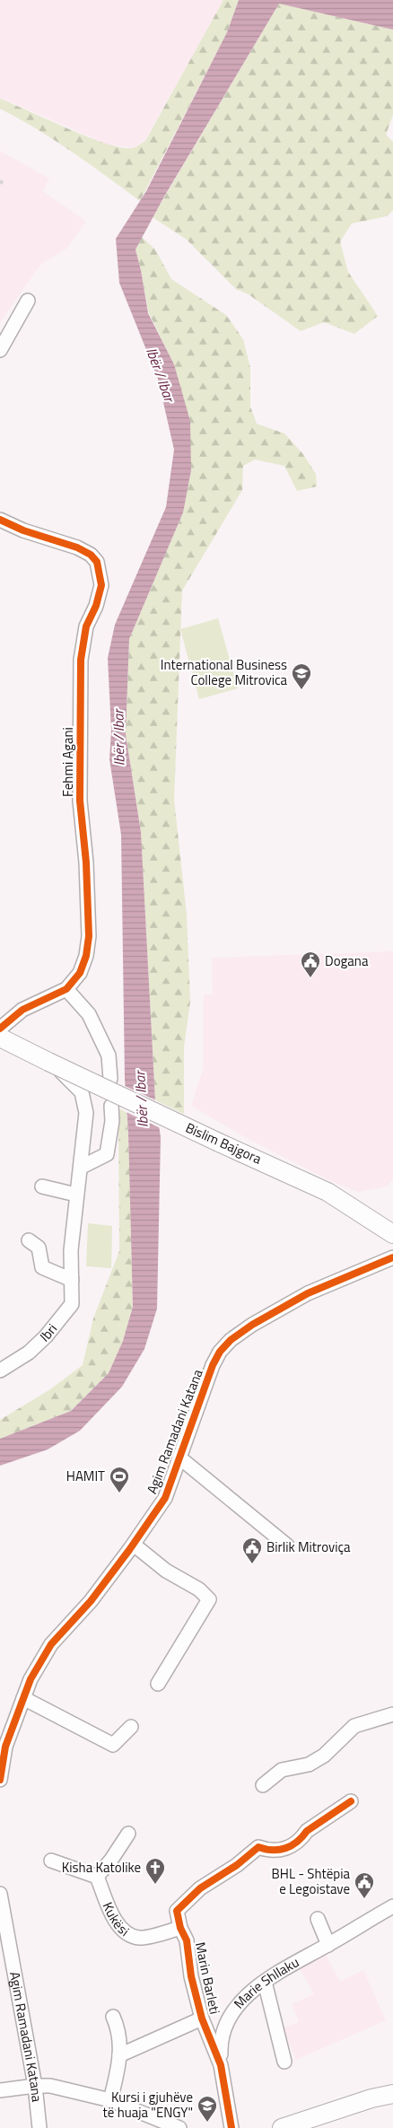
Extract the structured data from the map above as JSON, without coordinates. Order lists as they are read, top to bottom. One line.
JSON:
{"streets":{"main road":["Bislim Bajgora"],"street":["Fehmi Agani","Ibri","Agim Ramadani Katana","Kukësi","Marin Barleti","Marie Shllaku"]},"crossings":[["Bislim Bajgora","Ibri"],["Kukësi","Marin Barleti"],["Marin Barleti","Marie Shllaku"]],"water":["Ibër / Ibar"],"places":{"school or university":["International Business College Mitrovica","Kursi i gjuhëve të huaja \"ENGY\""],"public building":["Dogana","Birlik Mitroviça","BHL - Shtëpia e Legoistave"],"sports":["HAMIT"],"church":["Kisha Katolike"]}}
